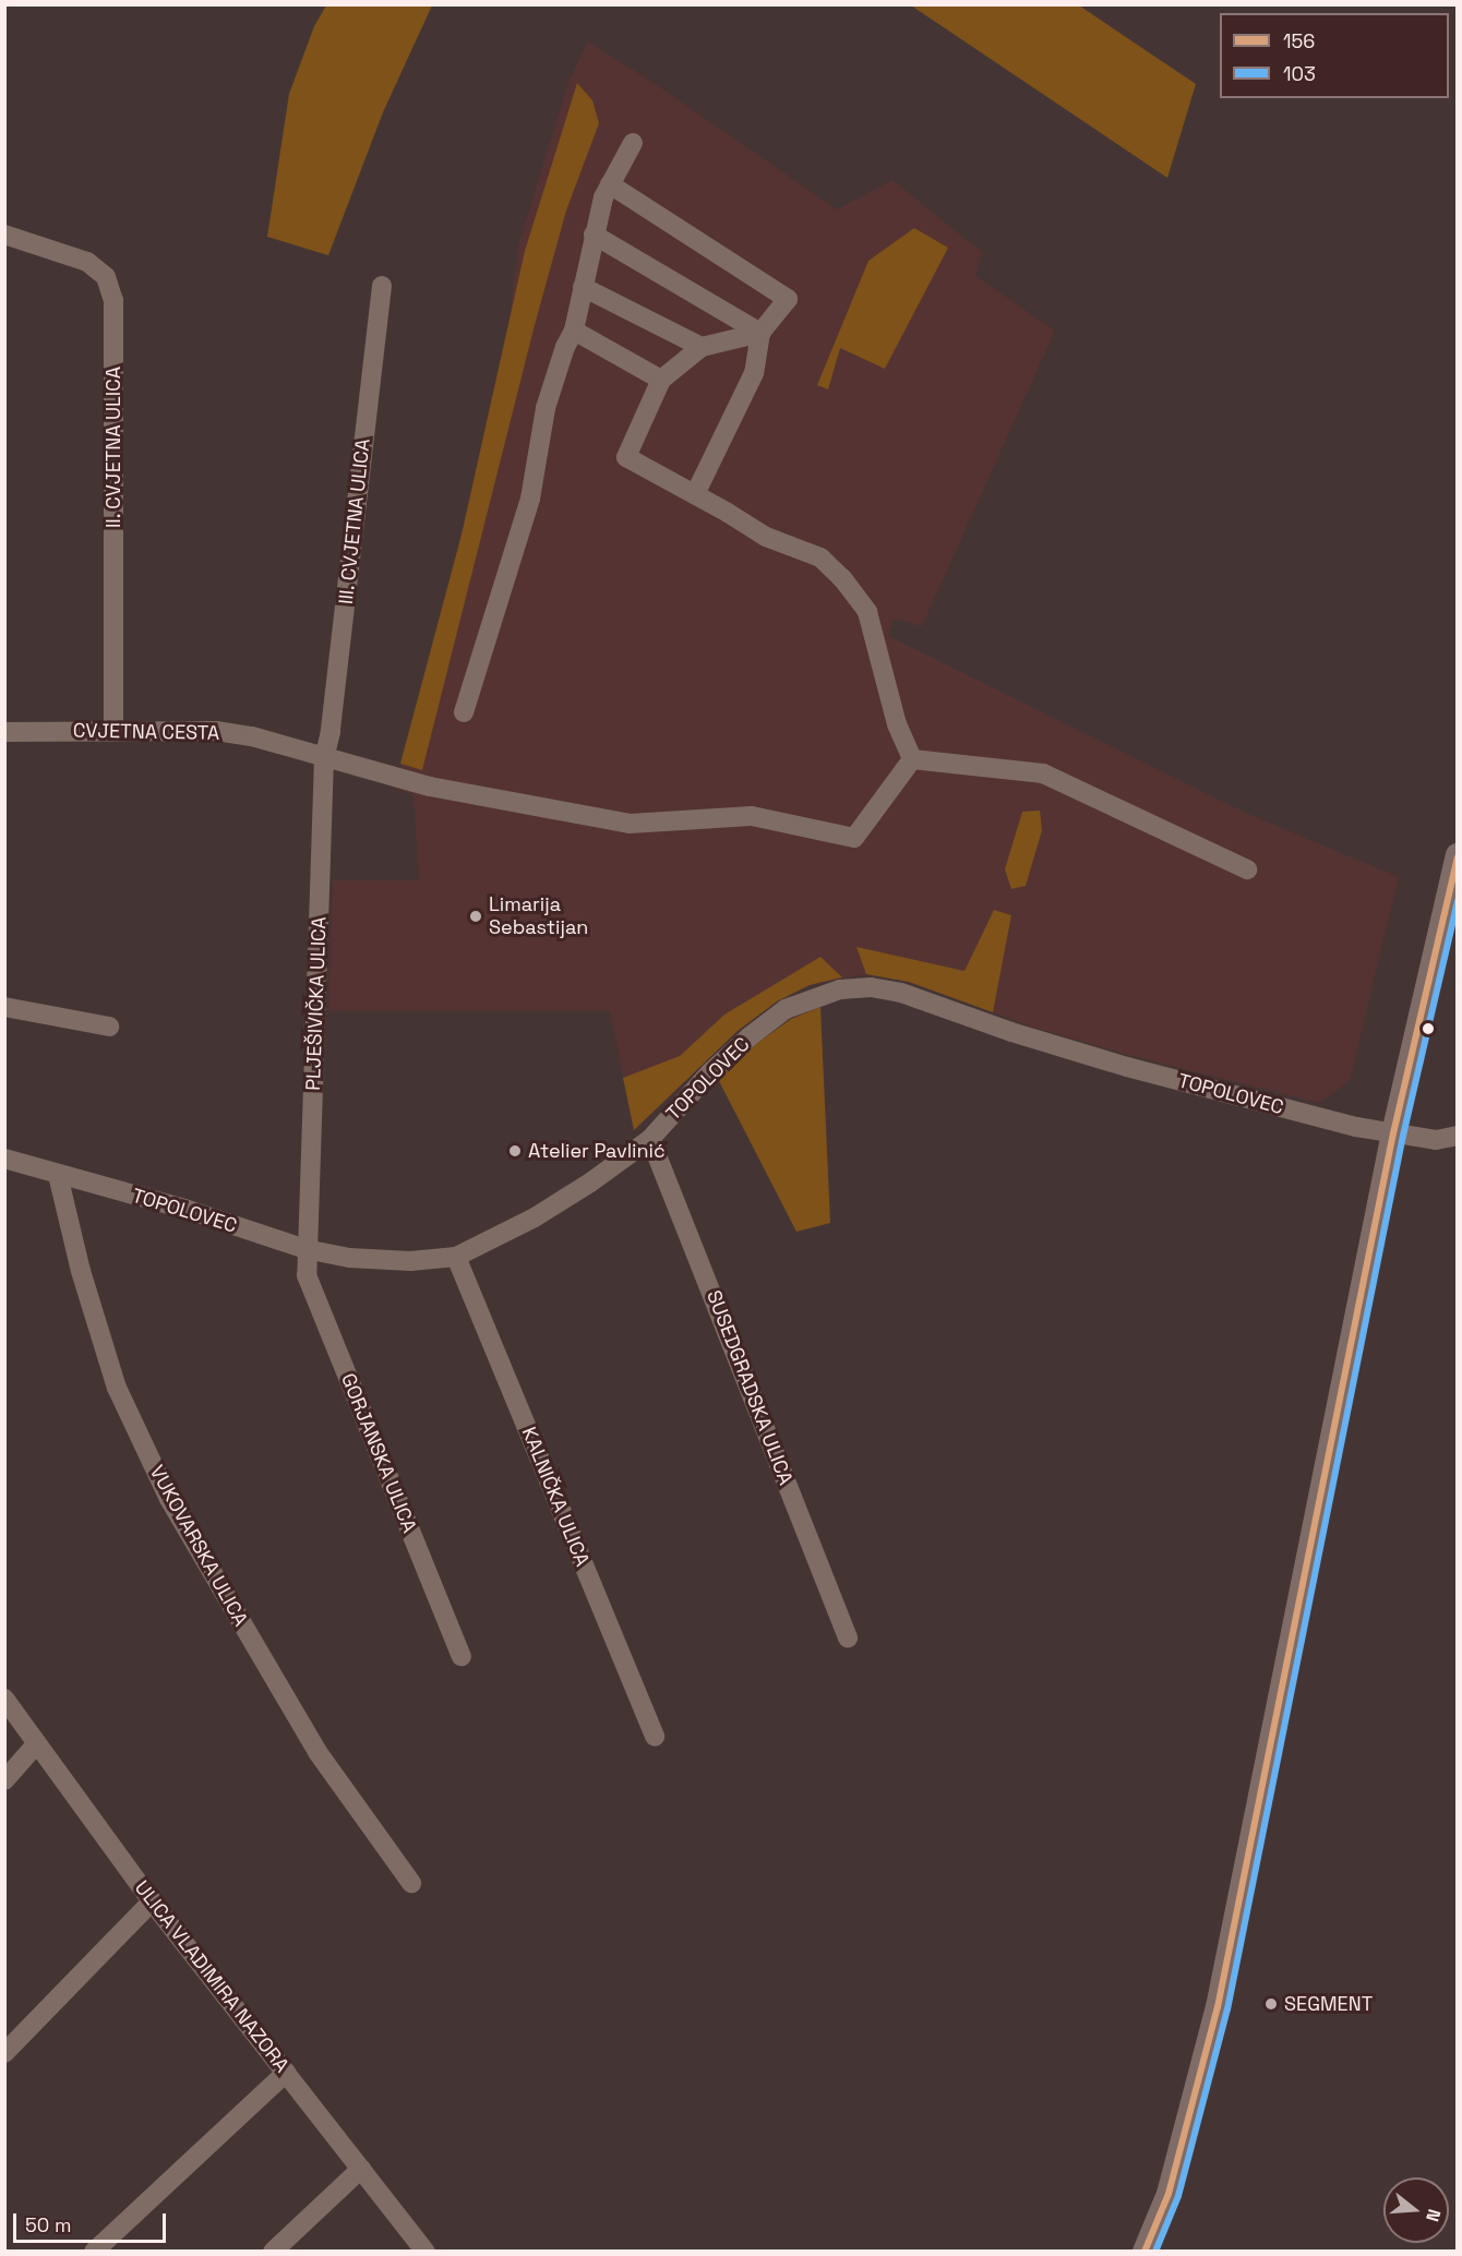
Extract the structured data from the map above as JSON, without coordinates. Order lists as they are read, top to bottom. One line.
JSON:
{"streets":{"street":["II. CVJETNA ULICA","III. CVJETNA ULICA","CVJETNA CESTA","PLJEŠIVIČKA ULICA","TOPOLOVEC","SUSEDGRADSKA ULICA","GORJANSKA ULICA","KALNIČKA ULICA","VUKOVARSKA ULICA","ULICA VLADIMIRA NAZORA"]},"crossings":[["II. CVJETNA ULICA","CVJETNA CESTA"],["III. CVJETNA ULICA","CVJETNA CESTA"],["III. CVJETNA ULICA","PLJEŠIVIČKA ULICA"],["CVJETNA CESTA","PLJEŠIVIČKA ULICA"],["PLJEŠIVIČKA ULICA","TOPOLOVEC"],["PLJEŠIVIČKA ULICA","GORJANSKA ULICA"],["TOPOLOVEC","SUSEDGRADSKA ULICA"],["TOPOLOVEC","GORJANSKA ULICA"],["TOPOLOVEC","KALNIČKA ULICA"],["TOPOLOVEC","VUKOVARSKA ULICA"]],"places":["Limarija Sebastijan","Atelier Pavlinić","SEGMENT"],"lines":["transit line 156","transit line 103"],"legend":["156","103"],"scale_bar":"50 m","north":"right"}
